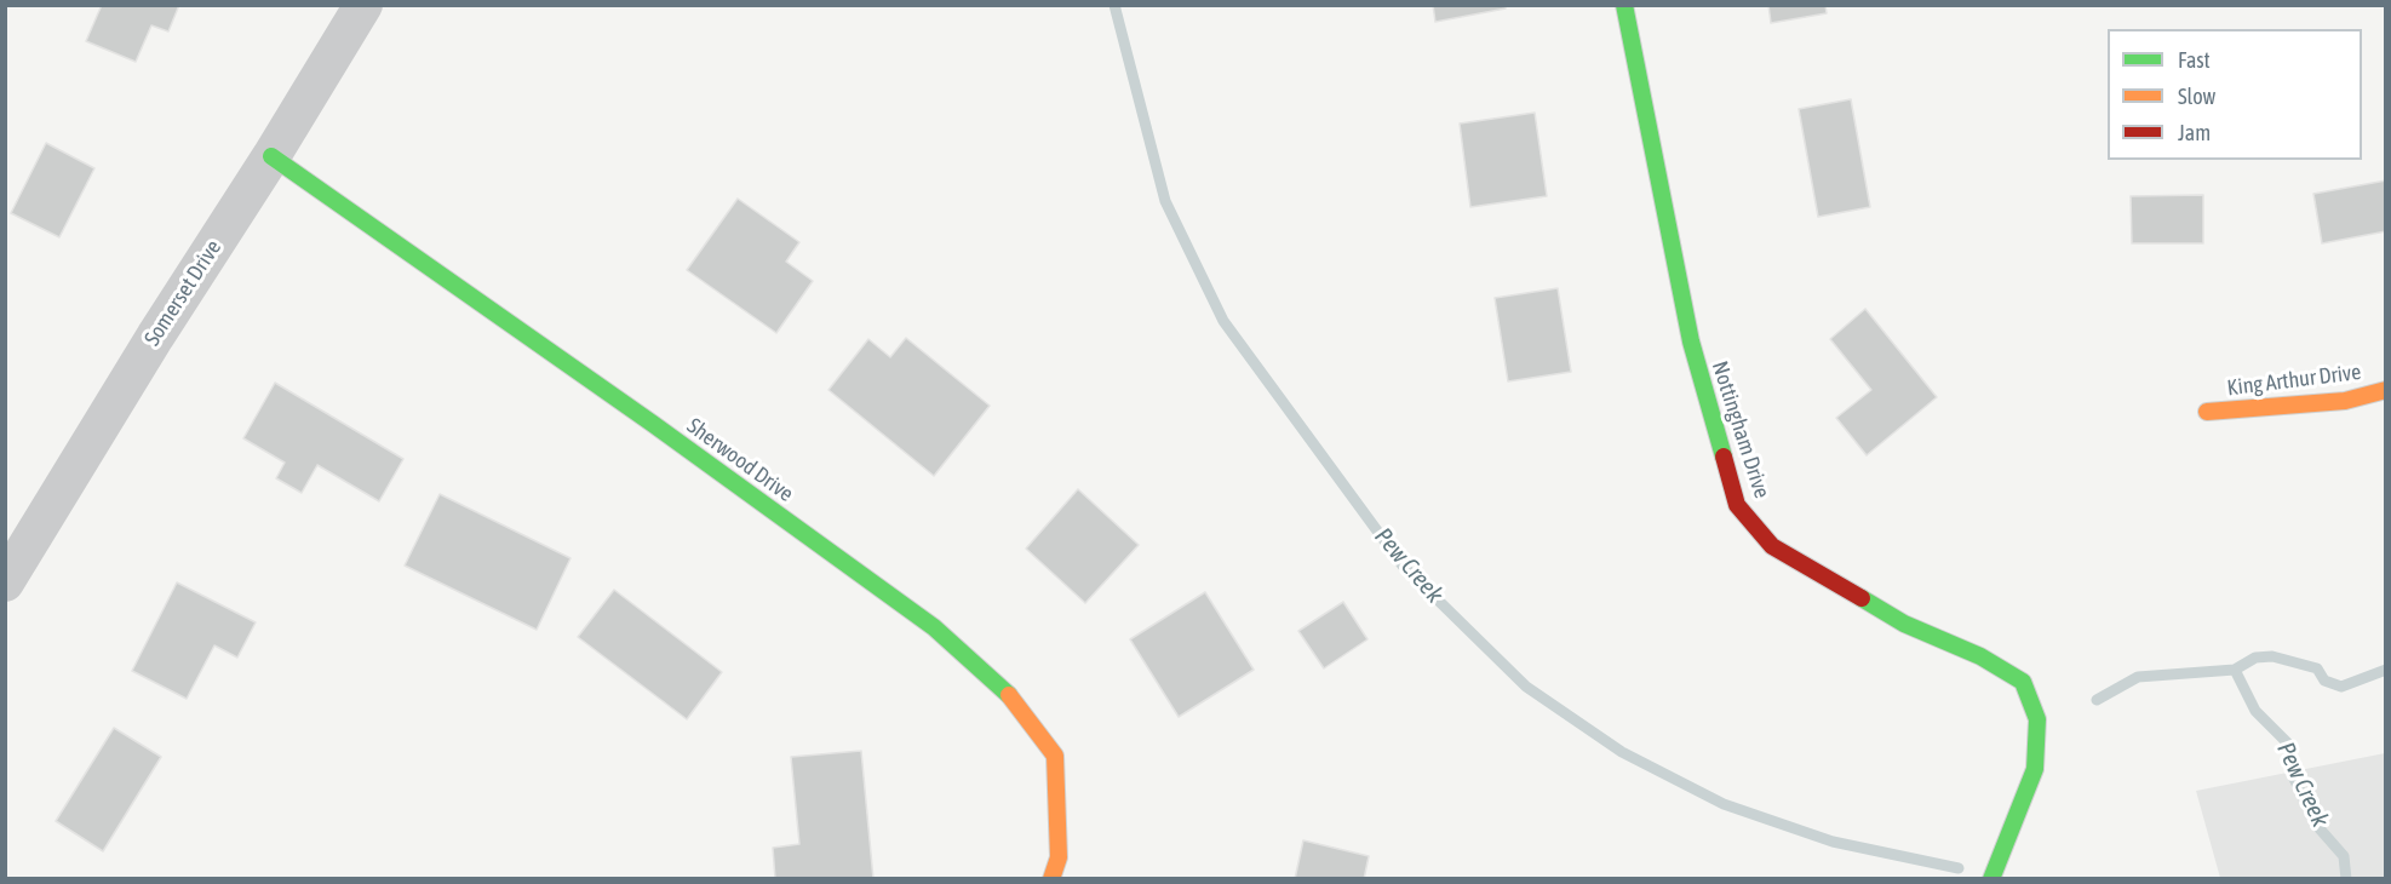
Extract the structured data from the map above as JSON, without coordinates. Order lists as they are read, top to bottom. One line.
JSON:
{"streets":{"street":["Somerset Drive","King Arthur Drive","Nottingham Drive","Sherwood Drive"]},"crossings":[["Somerset Drive","Sherwood Drive"]],"water":["Pew Creek"],"legend":["Fast","Slow","Jam"]}
